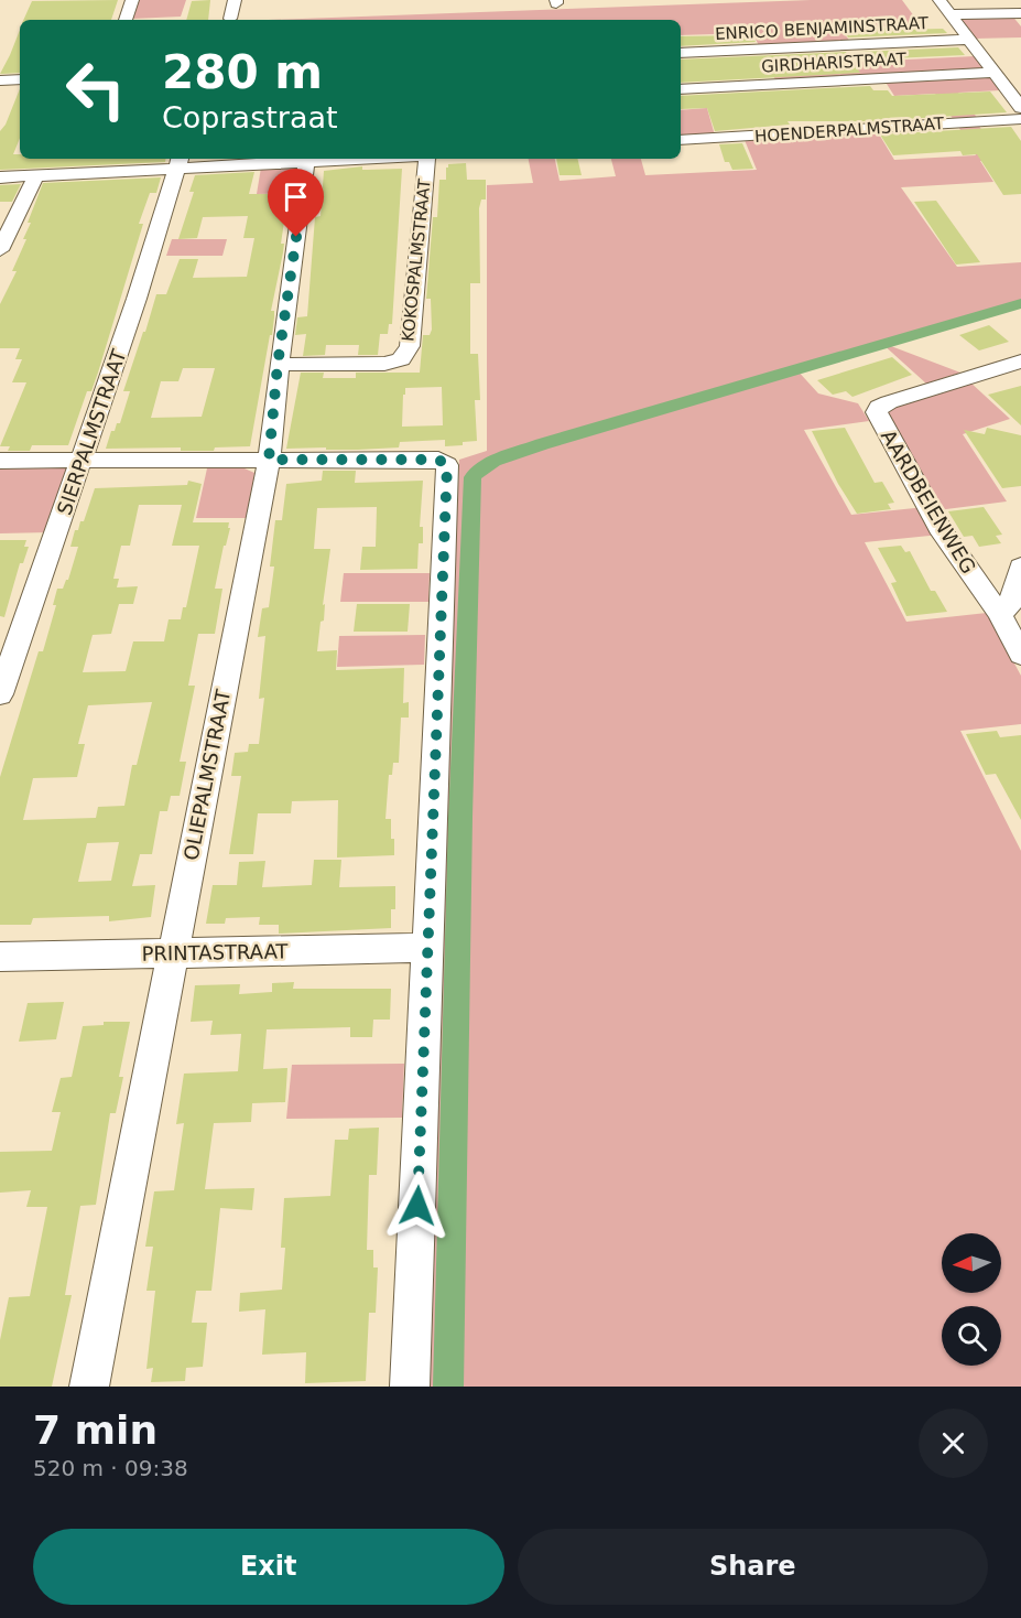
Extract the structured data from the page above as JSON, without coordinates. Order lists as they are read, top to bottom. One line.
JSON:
{"streets":{"street":["ENRICO BENJAMINSTRAAT","GIRDHARISTRAAT","HOENDERPALMSTRAAT","KOKOSPALMSTRAAT","SIERPALMSTRAAT","AARDBEIENWEG","OLIEPALMSTRAAT","PRINTASTRAAT"]},"crossings":[["KOKOSPALMSTRAAT","OLIEPALMSTRAAT"],["OLIEPALMSTRAAT","PRINTASTRAAT"]],"north":"left","page":{"turn":["280 m","Coprastraat"],"heading":["7 min","520 m · 09:38"],"buttons":["Exit","Share"]}}
